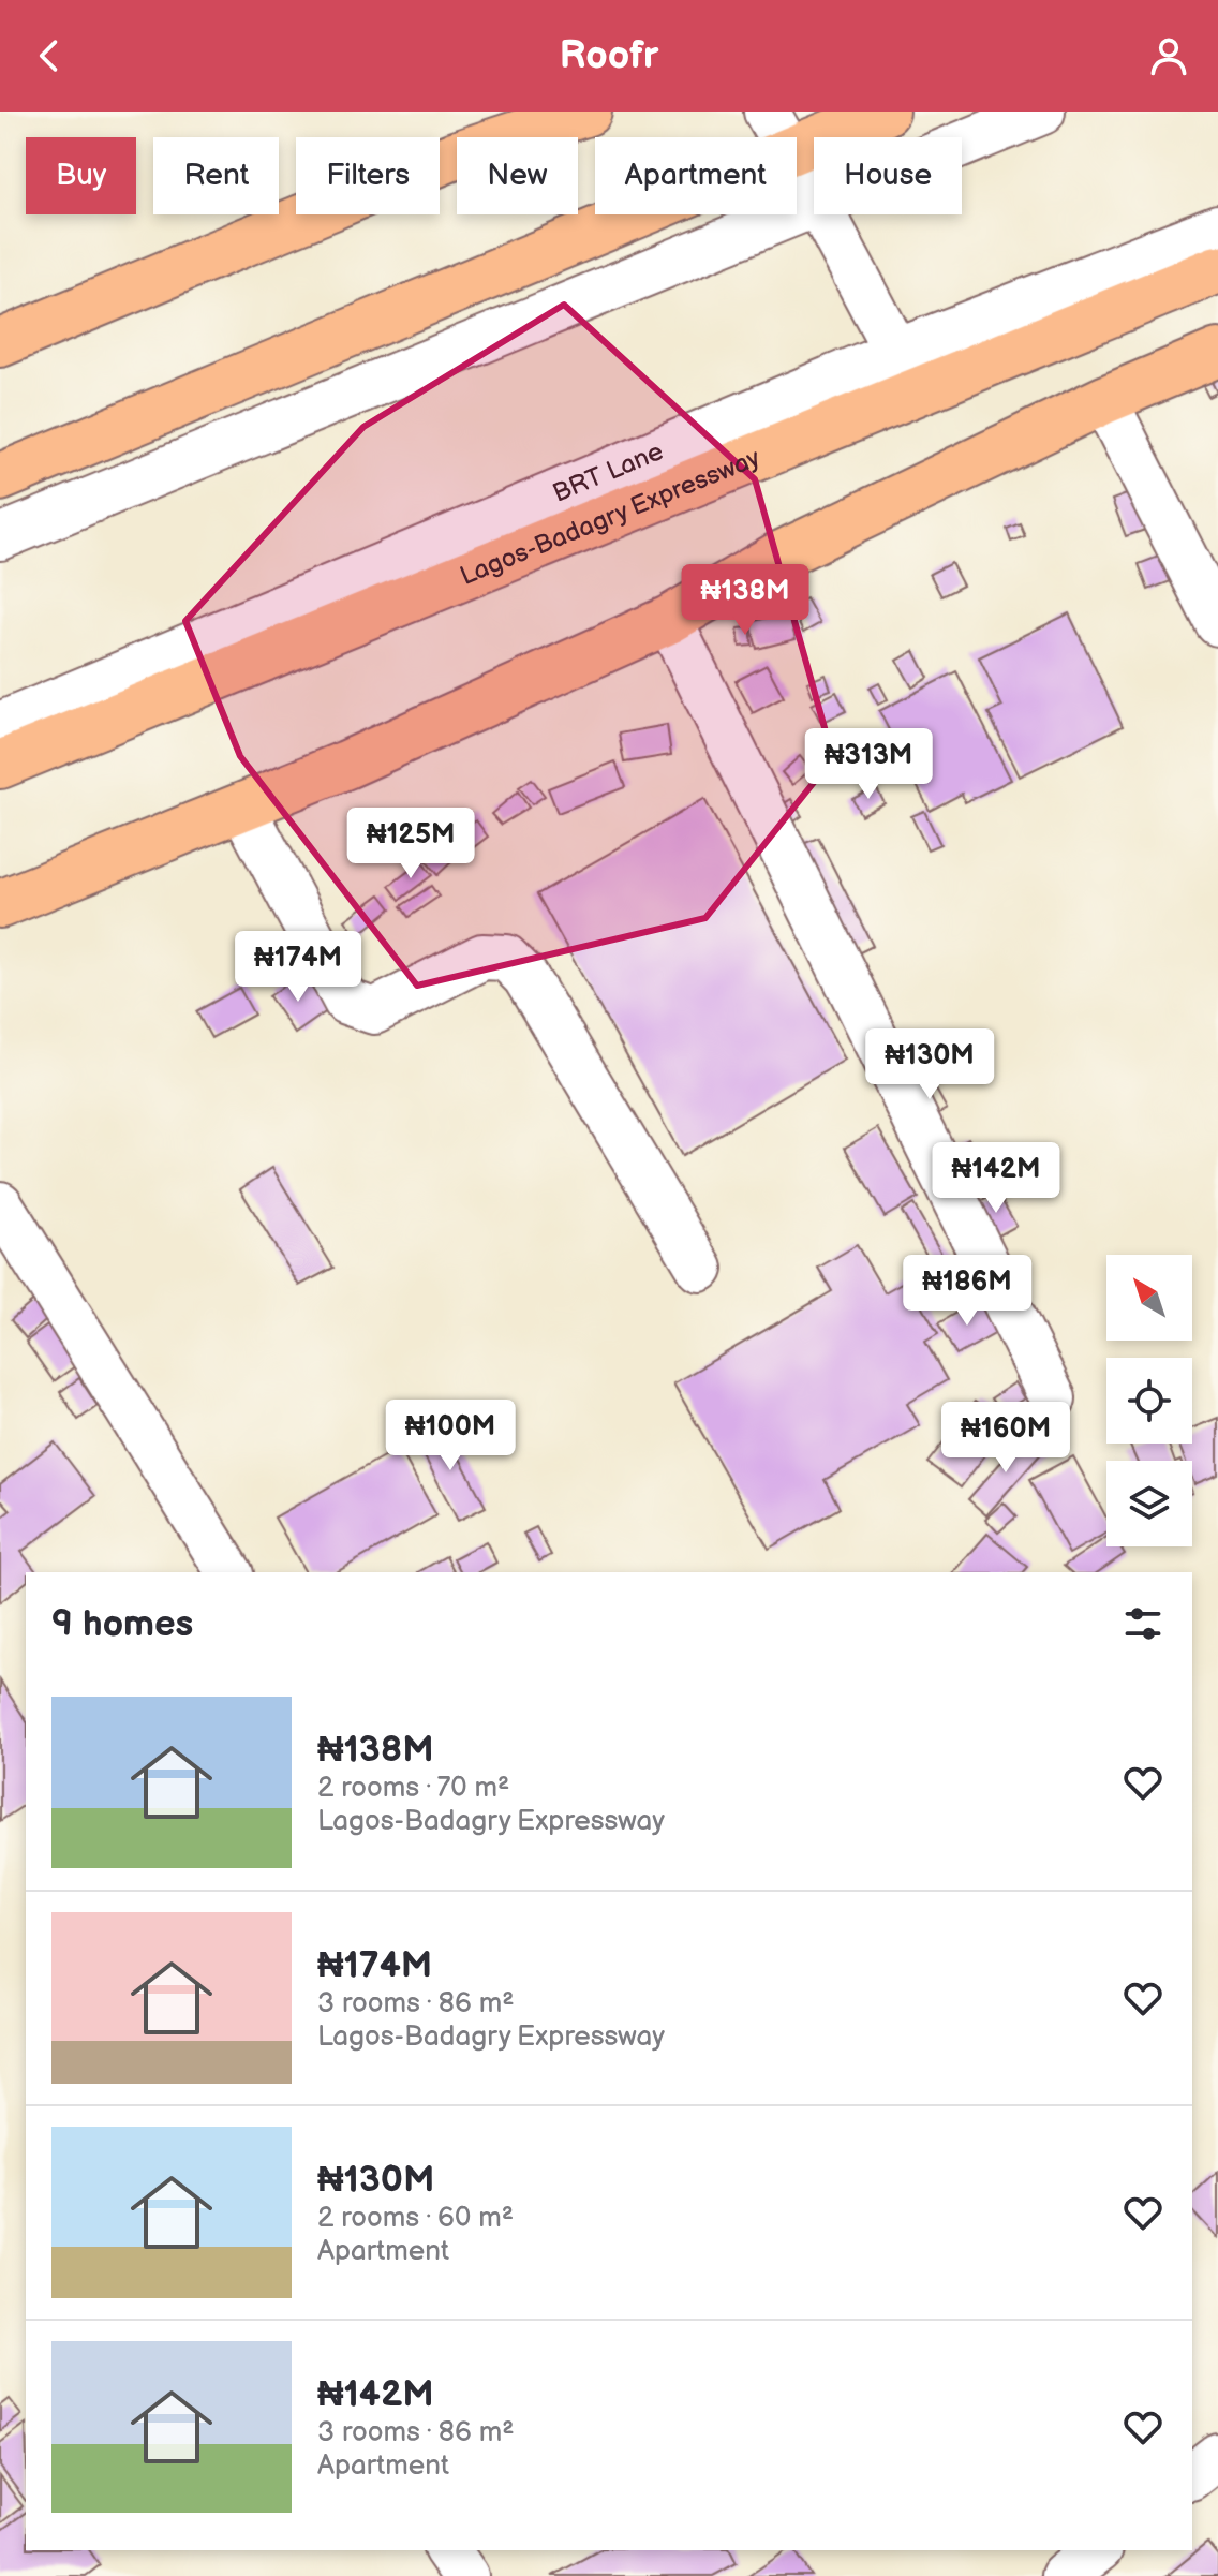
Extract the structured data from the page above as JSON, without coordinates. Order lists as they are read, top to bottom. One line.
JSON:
{"streets":{"main road":["Lagos-Badagry Expressway"],"street":["BRT Lane"]},"north":"top left","page":{"header":"Roofr","chip":["Buy","Rent","Filters","New","Apartment","House"],"price":["₦138M","₦313M","₦125M","₦174M","₦130M","₦142M","₦186M","₦100M","₦160M"],"heading":"9 homes","list":[{"name":"₦138M","note":"2 rooms · 70 m² · Lagos-Badagry Expressway"},{"name":"₦174M","note":"3 rooms · 86 m² · Lagos-Badagry Expressway"},{"name":"₦130M","note":"2 rooms · 60 m² · Apartment"},{"name":"₦142M","note":"3 rooms · 86 m² · Apartment"}]}}
